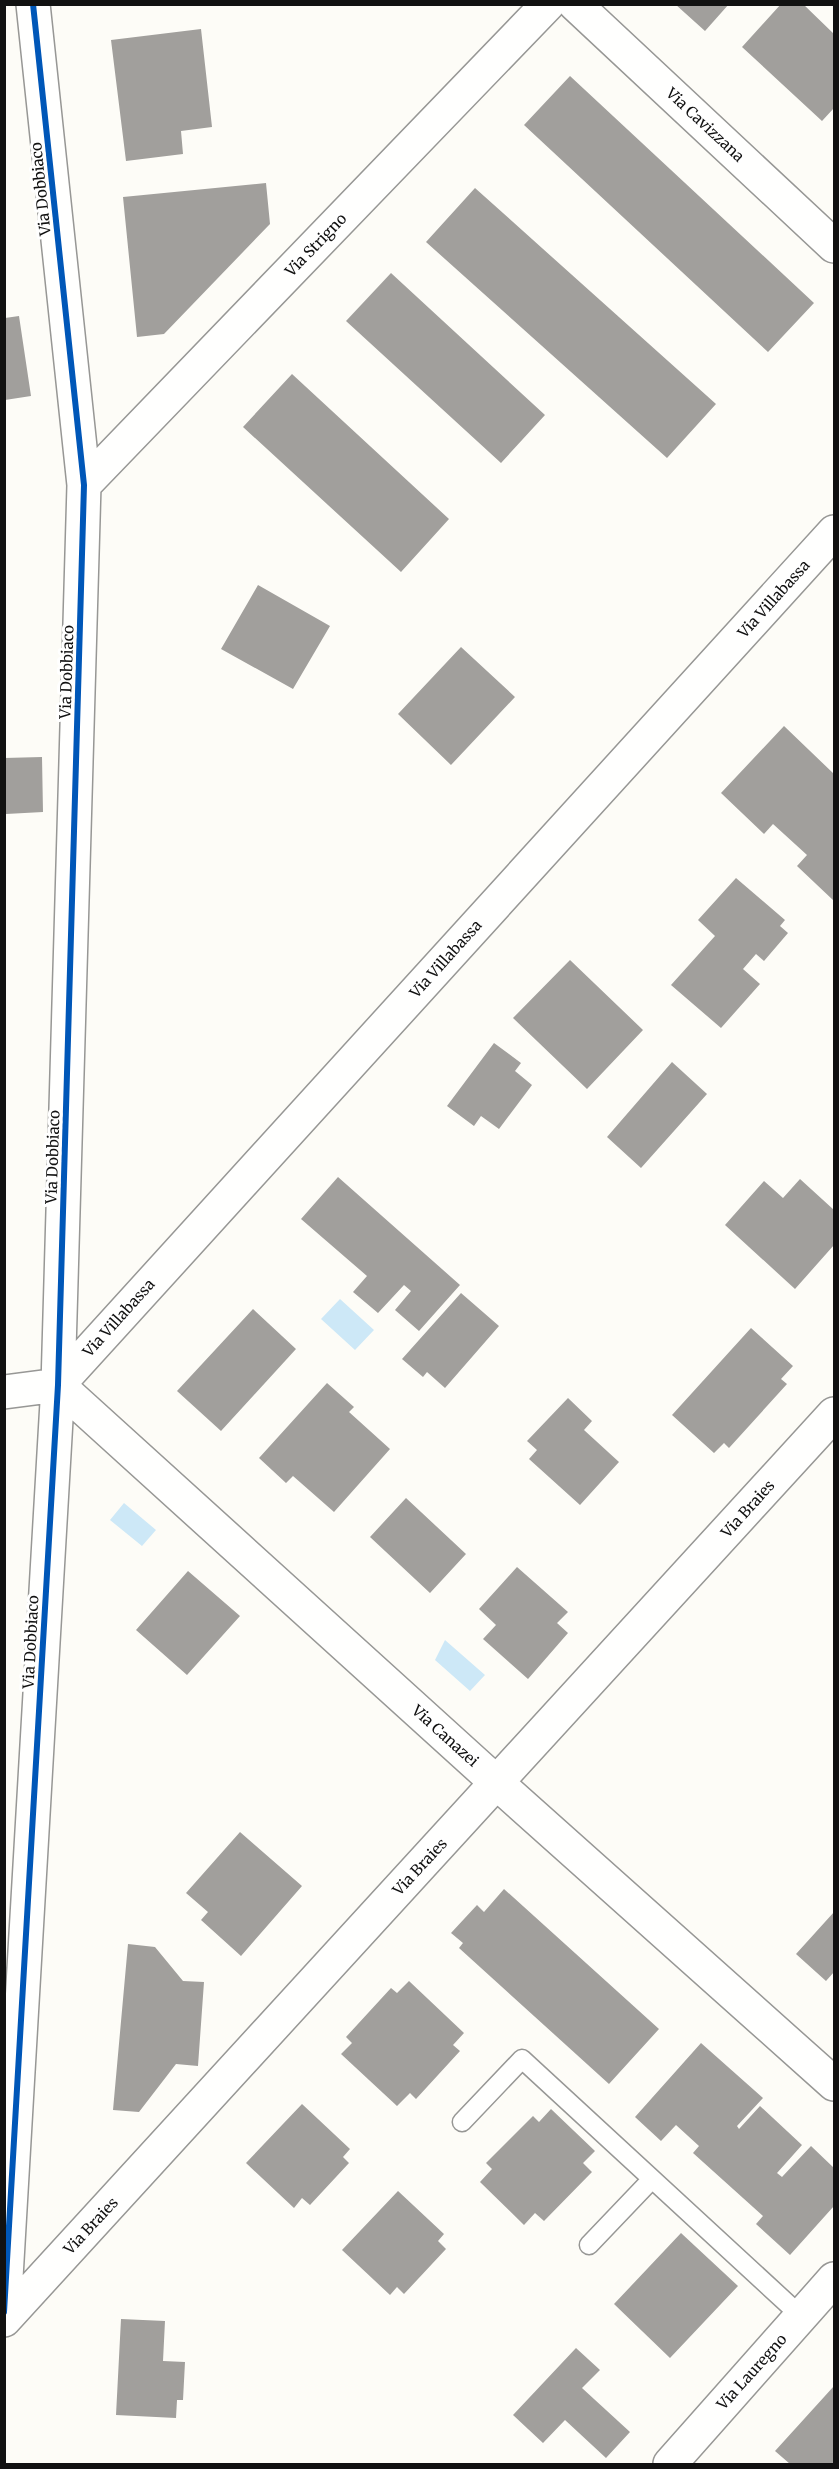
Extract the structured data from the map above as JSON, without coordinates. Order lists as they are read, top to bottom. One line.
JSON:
{"streets":{"street":["Via Cavizzana","Via Dobbiaco","Via Strigno","Via Villabassa","Via Braies","Via Canazei","Via Lauregno"]},"crossings":[["Via Dobbiaco","Via Strigno"],["Via Dobbiaco","Via Villabassa"],["Via Dobbiaco","Via Canazei"],["Via Villabassa","Via Canazei"],["Via Braies","Via Canazei"]]}
